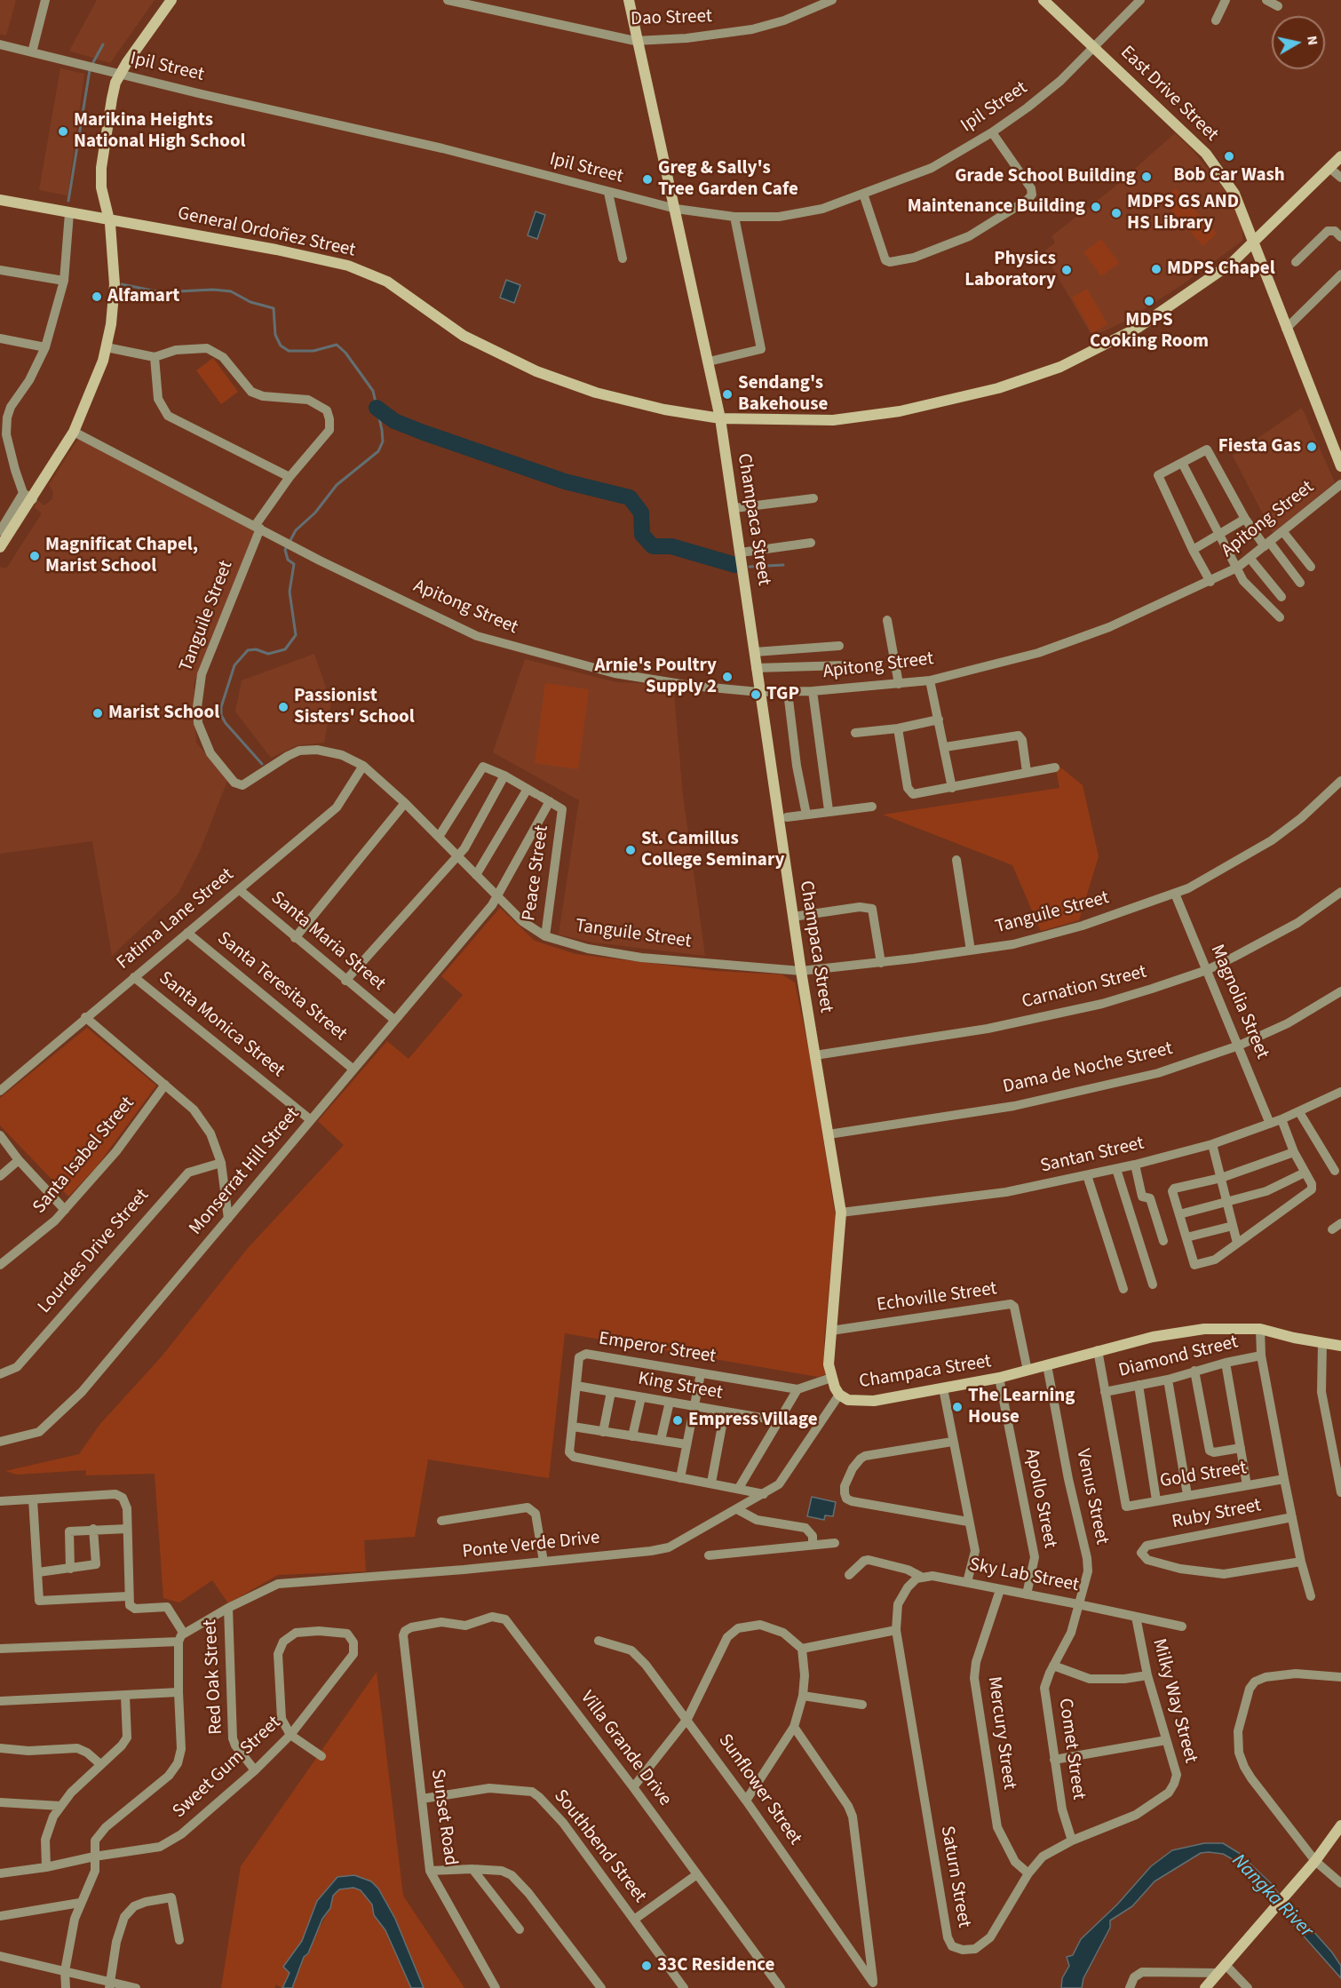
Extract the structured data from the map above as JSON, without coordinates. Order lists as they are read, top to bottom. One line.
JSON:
{"streets":{"street":["Dao Street","Ipil Street","East Drive Street","General Ordoñez Street","Champaca Street","Apitong Street","Tanguile Street","Peace Street","Fatima Lane Street","Santa Maria Street","Santa Teresita Street","Carnation Street","Magnolia Street","Santa Monica Street","Dama de Noche Street","Santa Isabel Street","Santan Street","Monserrat Hill Street","Lourdes Drive Street","Echoville Street","Emperor Street","Diamond Street","King Street","Gold Street","Venus Street","Apollo Street","Ruby Street","Ponte Verde Drive","Sky Lab Street","Red Oak Street","Milky Way Street","Mercury Street","Villa Grande Drive","Comet Street","Sweet Gum Street","Sunflower Street","Sunset Road","Southbend Street","Saturn Street"]},"crossings":[["Dao Street","Champaca Street"],["Ipil Street","East Drive Street"],["Ipil Street","Champaca Street"],["East Drive Street","General Ordoñez Street"],["General Ordoñez Street","Champaca Street"],["Champaca Street","Apitong Street"],["Champaca Street","Tanguile Street"],["Champaca Street","Carnation Street"],["Champaca Street","Dama de Noche Street"],["Champaca Street","Santan Street"],["Champaca Street","Echoville Street"],["Champaca Street","Emperor Street"],["Champaca Street","Venus Street"],["Champaca Street","Apollo Street"],["Champaca Street","Ponte Verde Drive"],["Apitong Street","Tanguile Street"],["Tanguile Street","Peace Street"],["Tanguile Street","Fatima Lane Street"],["Tanguile Street","Magnolia Street"],["Tanguile Street","Monserrat Hill Street"],["Peace Street","Monserrat Hill Street"],["Fatima Lane Street","Santa Maria Street"],["Fatima Lane Street","Santa Teresita Street"],["Fatima Lane Street","Santa Monica Street"],["Santa Maria Street","Monserrat Hill Street"],["Santa Teresita Street","Monserrat Hill Street"],["Carnation Street","Magnolia Street"],["Magnolia Street","Dama de Noche Street"],["Magnolia Street","Santan Street"],["Santa Monica Street","Monserrat Hill Street"],["Emperor Street","King Street"],["Emperor Street","Ponte Verde Drive"],["Diamond Street","Gold Street"],["Venus Street","Sky Lab Street"],["Venus Street","Comet Street"],["Apollo Street","Sky Lab Street"],["Ponte Verde Drive","Red Oak Street"],["Sky Lab Street","Milky Way Street"],["Sky Lab Street","Mercury Street"],["Sky Lab Street","Comet Street"],["Red Oak Street","Sweet Gum Street"],["Milky Way Street","Saturn Street"],["Mercury Street","Saturn Street"],["Villa Grande Drive","Sunset Road"],["Comet Street","Saturn Street"],["Sunset Road","Southbend Street"]],"water":["Nangka River"],"places":["Marikina Heights National High School","Bob Car Wash","Grade School Building","Greg & Sally's Tree Garden Cafe","Maintenance Building","MDPS GS AND HS Library","MDPS Chapel","Physics Laboratory","Alfamart","MDPS Cooking Room","Sendang's Bakehouse","Fiesta Gas","Magnificat Chapel, Marist School","Arnie's Poultry Supply 2","TGP","Passionist Sisters' School","Marist School","St. Camillus College Seminary","The Learning House","Empress Village","33C Residence"],"north":"right"}
